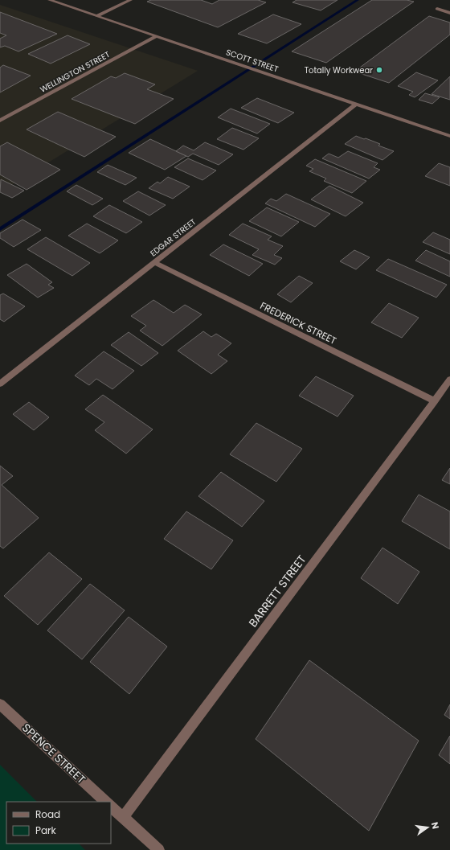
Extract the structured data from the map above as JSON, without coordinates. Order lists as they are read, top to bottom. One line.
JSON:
{"streets":{"street":["SCOTT STREET","WELLINGTON STREET","EDGAR STREET","FREDERICK STREET","BARRETT STREET","SPENCE STREET"]},"crossings":[["SCOTT STREET","WELLINGTON STREET"],["SCOTT STREET","EDGAR STREET"],["EDGAR STREET","FREDERICK STREET"],["FREDERICK STREET","BARRETT STREET"]],"places":["Totally Workwear"],"legend":["Road","Park"],"north":"right"}
